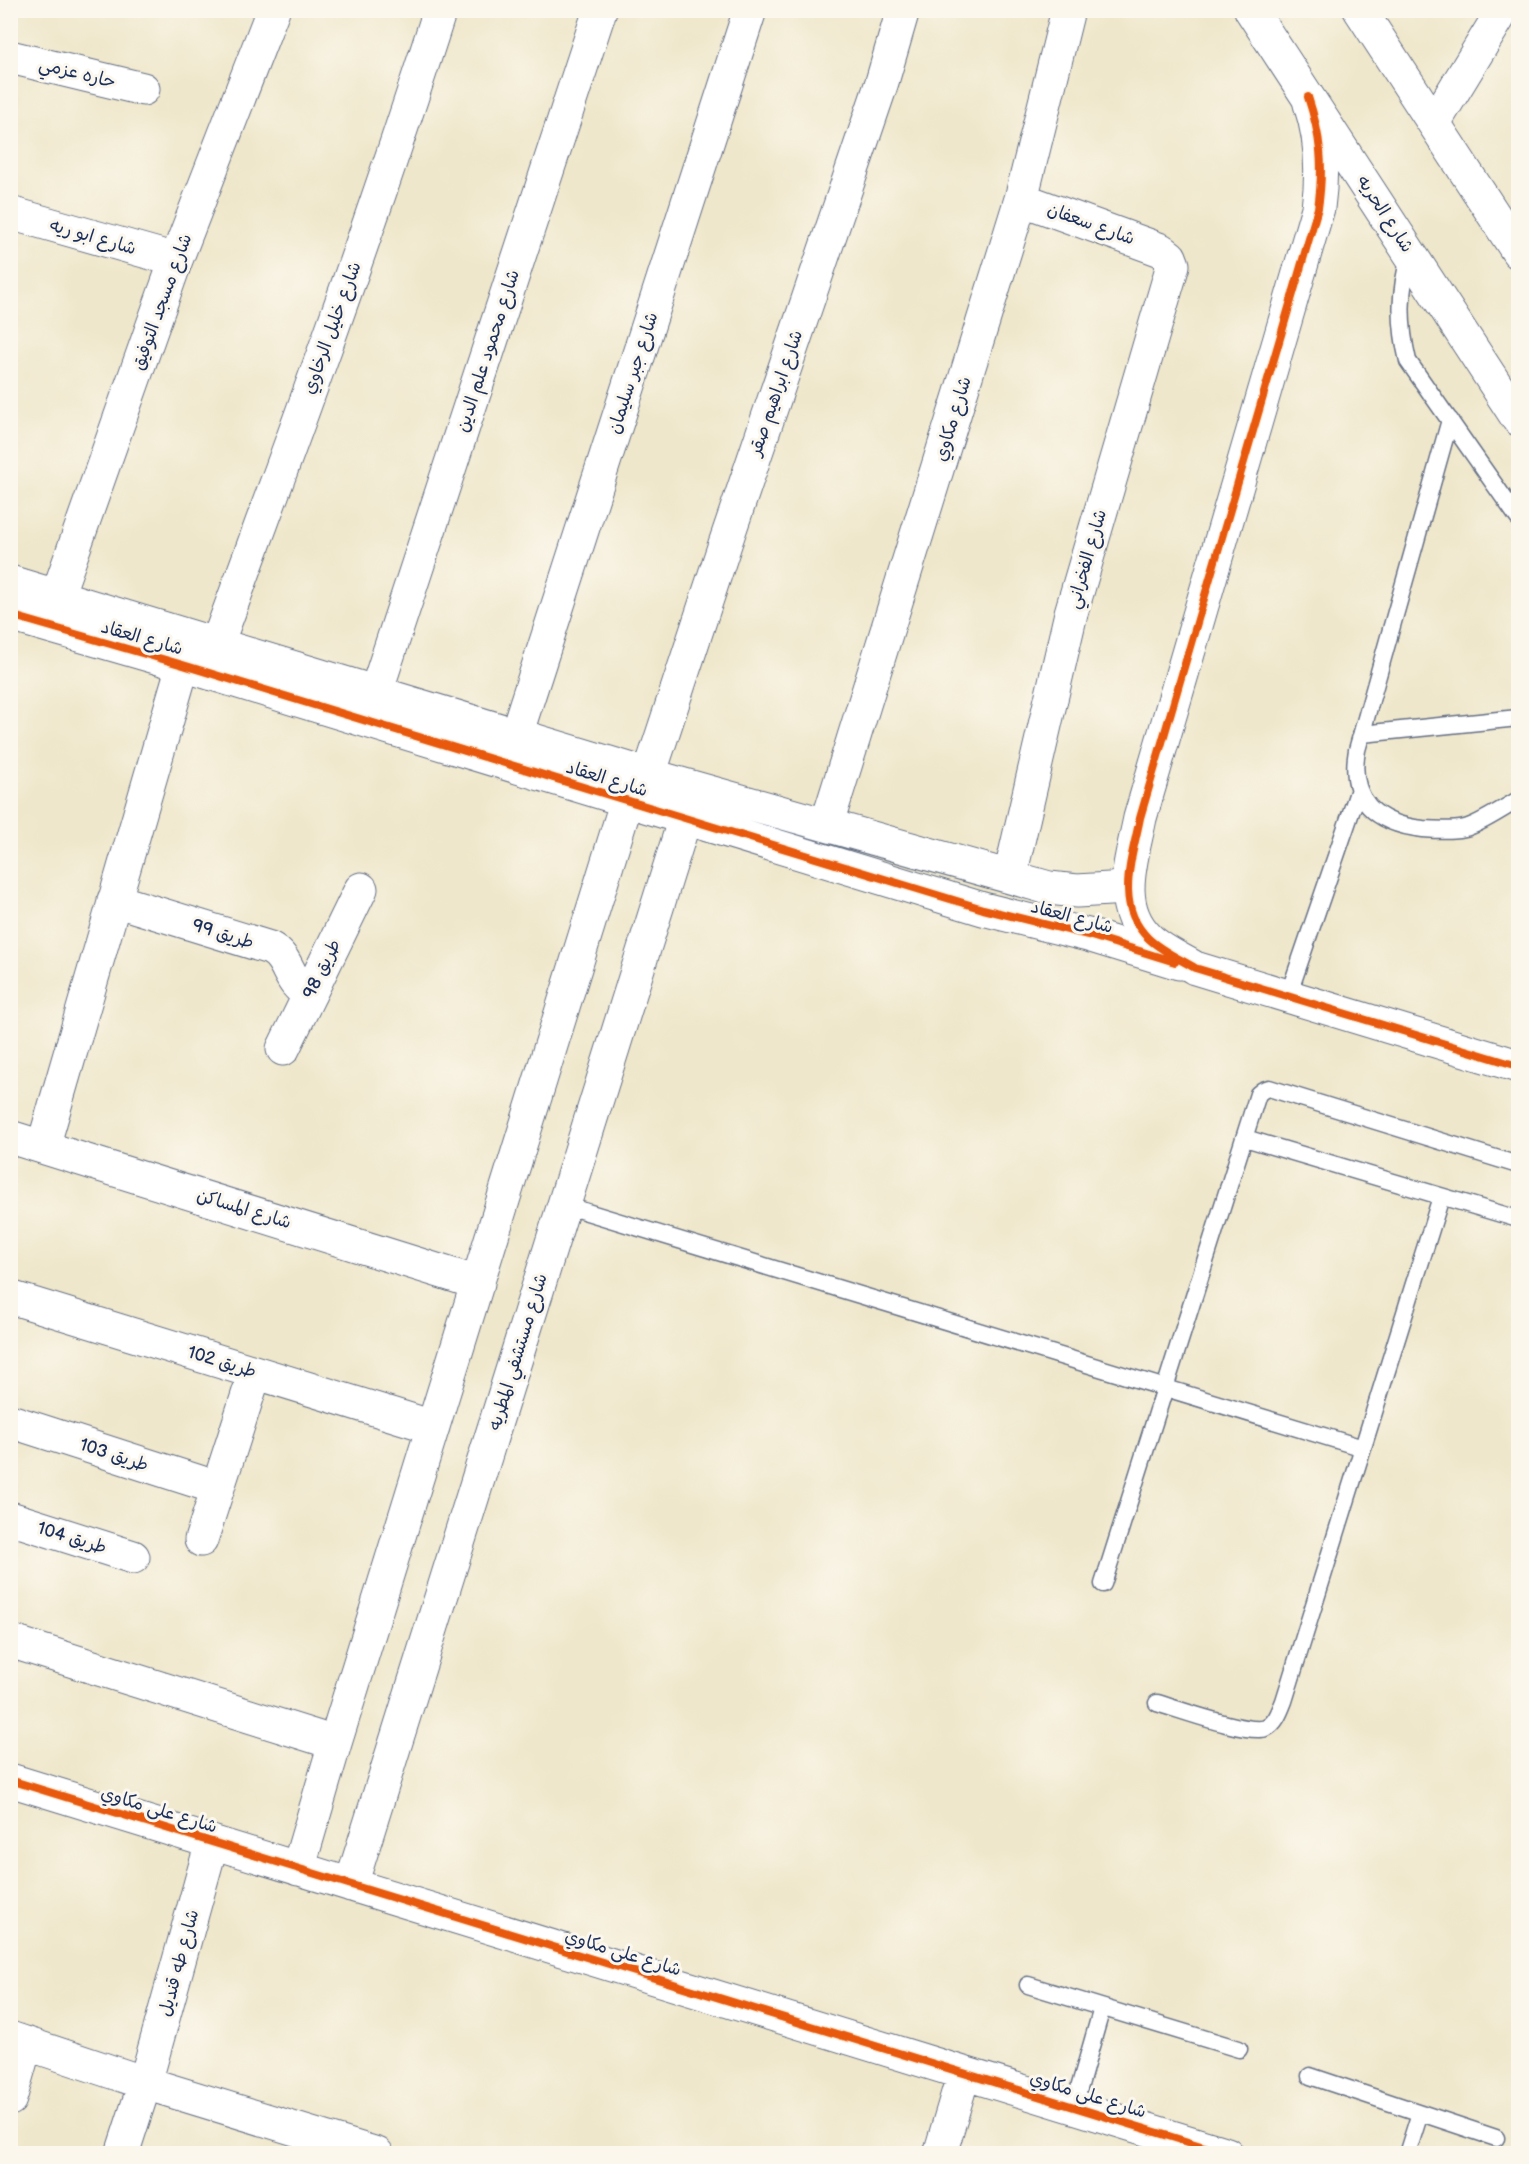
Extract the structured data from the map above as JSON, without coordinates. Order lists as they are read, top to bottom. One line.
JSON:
{"streets":{"street":["حاره عزمي","شارع الحريه","شارع سعفان","شارع ابو ريه","شارع مسجد التوفيق","شارع خليل الرخاوي","شارع محمود علم الدين","شارع جبر سليمان","شارع ابراهيم صقر","شارع مكاوي","شارع الفخراني","شارع العقاد","طريق 99","طريق 98","شارع المساكن","شارع مستشفي المطريه","طريق 102","طريق 103","طريق 104","شارع على مكاوي","شارع طه قنديل"]},"crossings":[["شارع سعفان","شارع مكاوي"],["شارع سعفان","شارع الفخراني"],["شارع ابو ريه","شارع مسجد التوفيق"],["شارع مسجد التوفيق","شارع العقاد"],["شارع خليل الرخاوي","شارع العقاد"],["شارع محمود علم الدين","شارع العقاد"],["شارع جبر سليمان","شارع العقاد"],["شارع ابراهيم صقر","شارع العقاد"],["شارع مكاوي","شارع العقاد"],["شارع الفخراني","شارع العقاد"],["شارع العقاد","شارع مستشفي المطريه"],["طريق 99","طريق 98"],["شارع مستشفي المطريه","شارع على مكاوي"],["شارع على مكاوي","شارع طه قنديل"]]}
